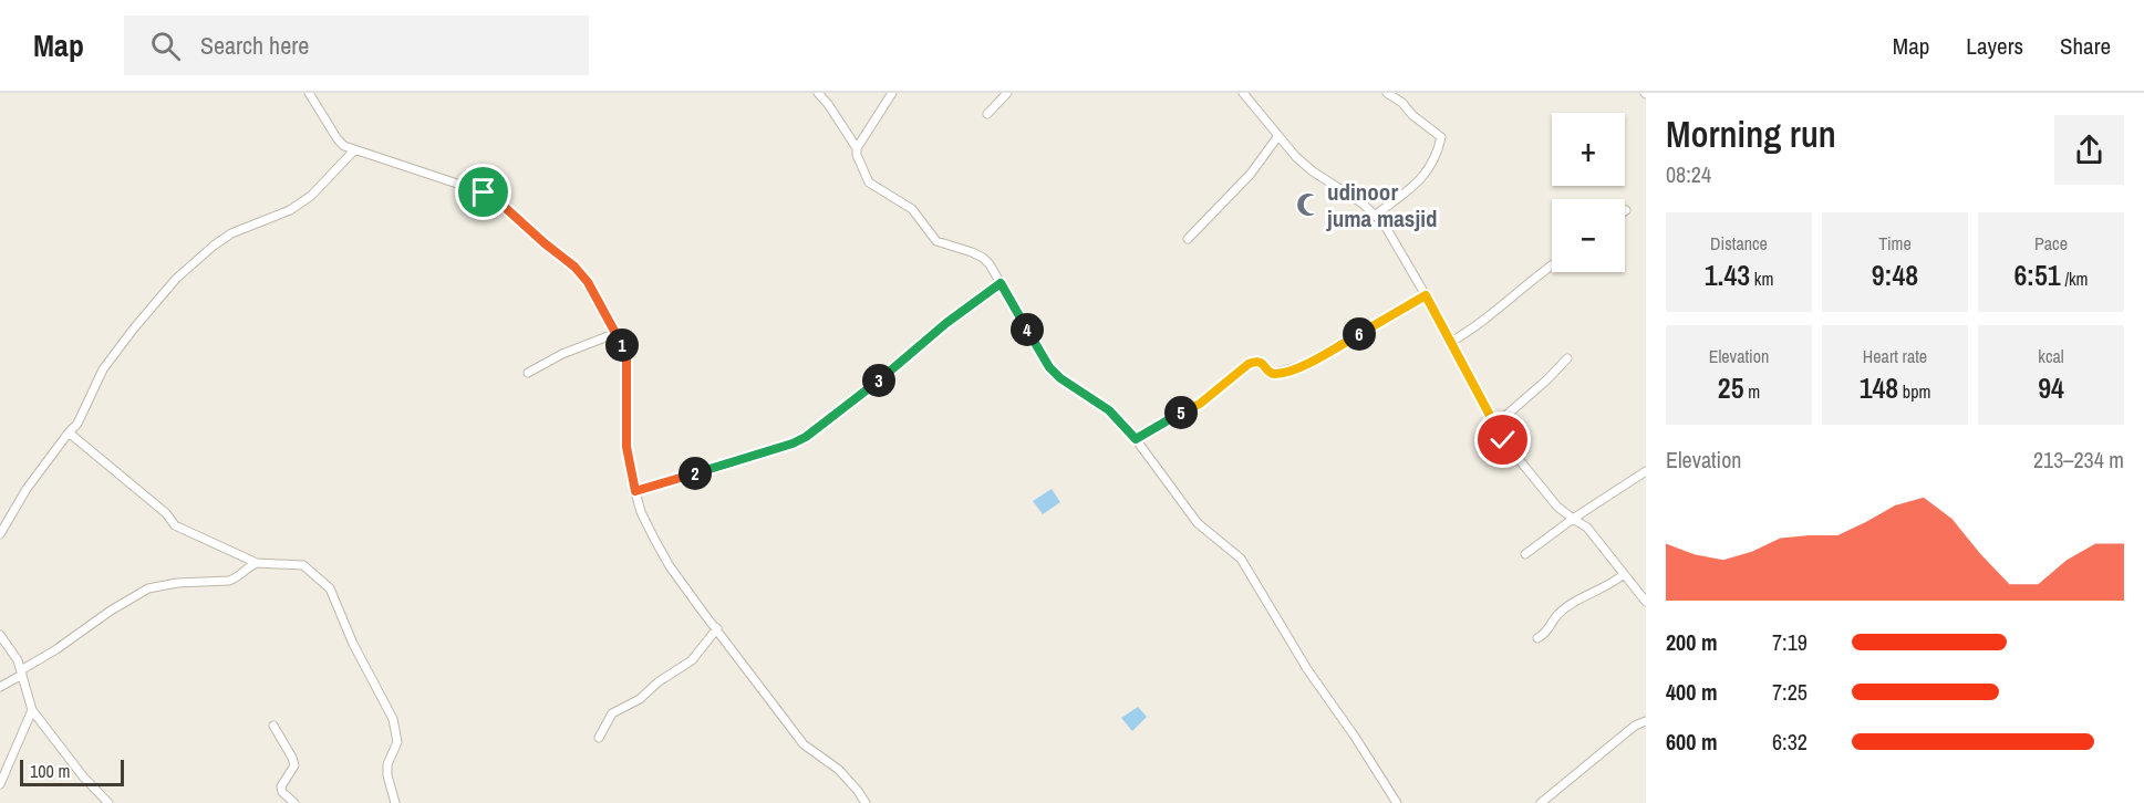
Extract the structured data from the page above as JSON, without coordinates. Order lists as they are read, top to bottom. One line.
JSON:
{"places":{"mosque":["udinoor juma masjid"]},"scale_bar":"100 m","page":{"header":"Map","search":"Search here","nav":["Map","Layers","Share"],"heading":["Morning run","08:24"],"map_buttons":["+","−"],"stats":[["Distance","1.43 km"],["Time","9:48"],["Pace","6:51 /km"],["Elevation","25 m"],["Heart rate","148 bpm"],["kcal","94"]],"pins":["4","6","1","3","5","2"],"chart":["Elevation","213–234 m"],"list":[{"name":"200 m","note":"7:19"},{"name":"400 m","note":"7:25"},{"name":"600 m","note":"6:32"}],"scale":"100 m"}}
